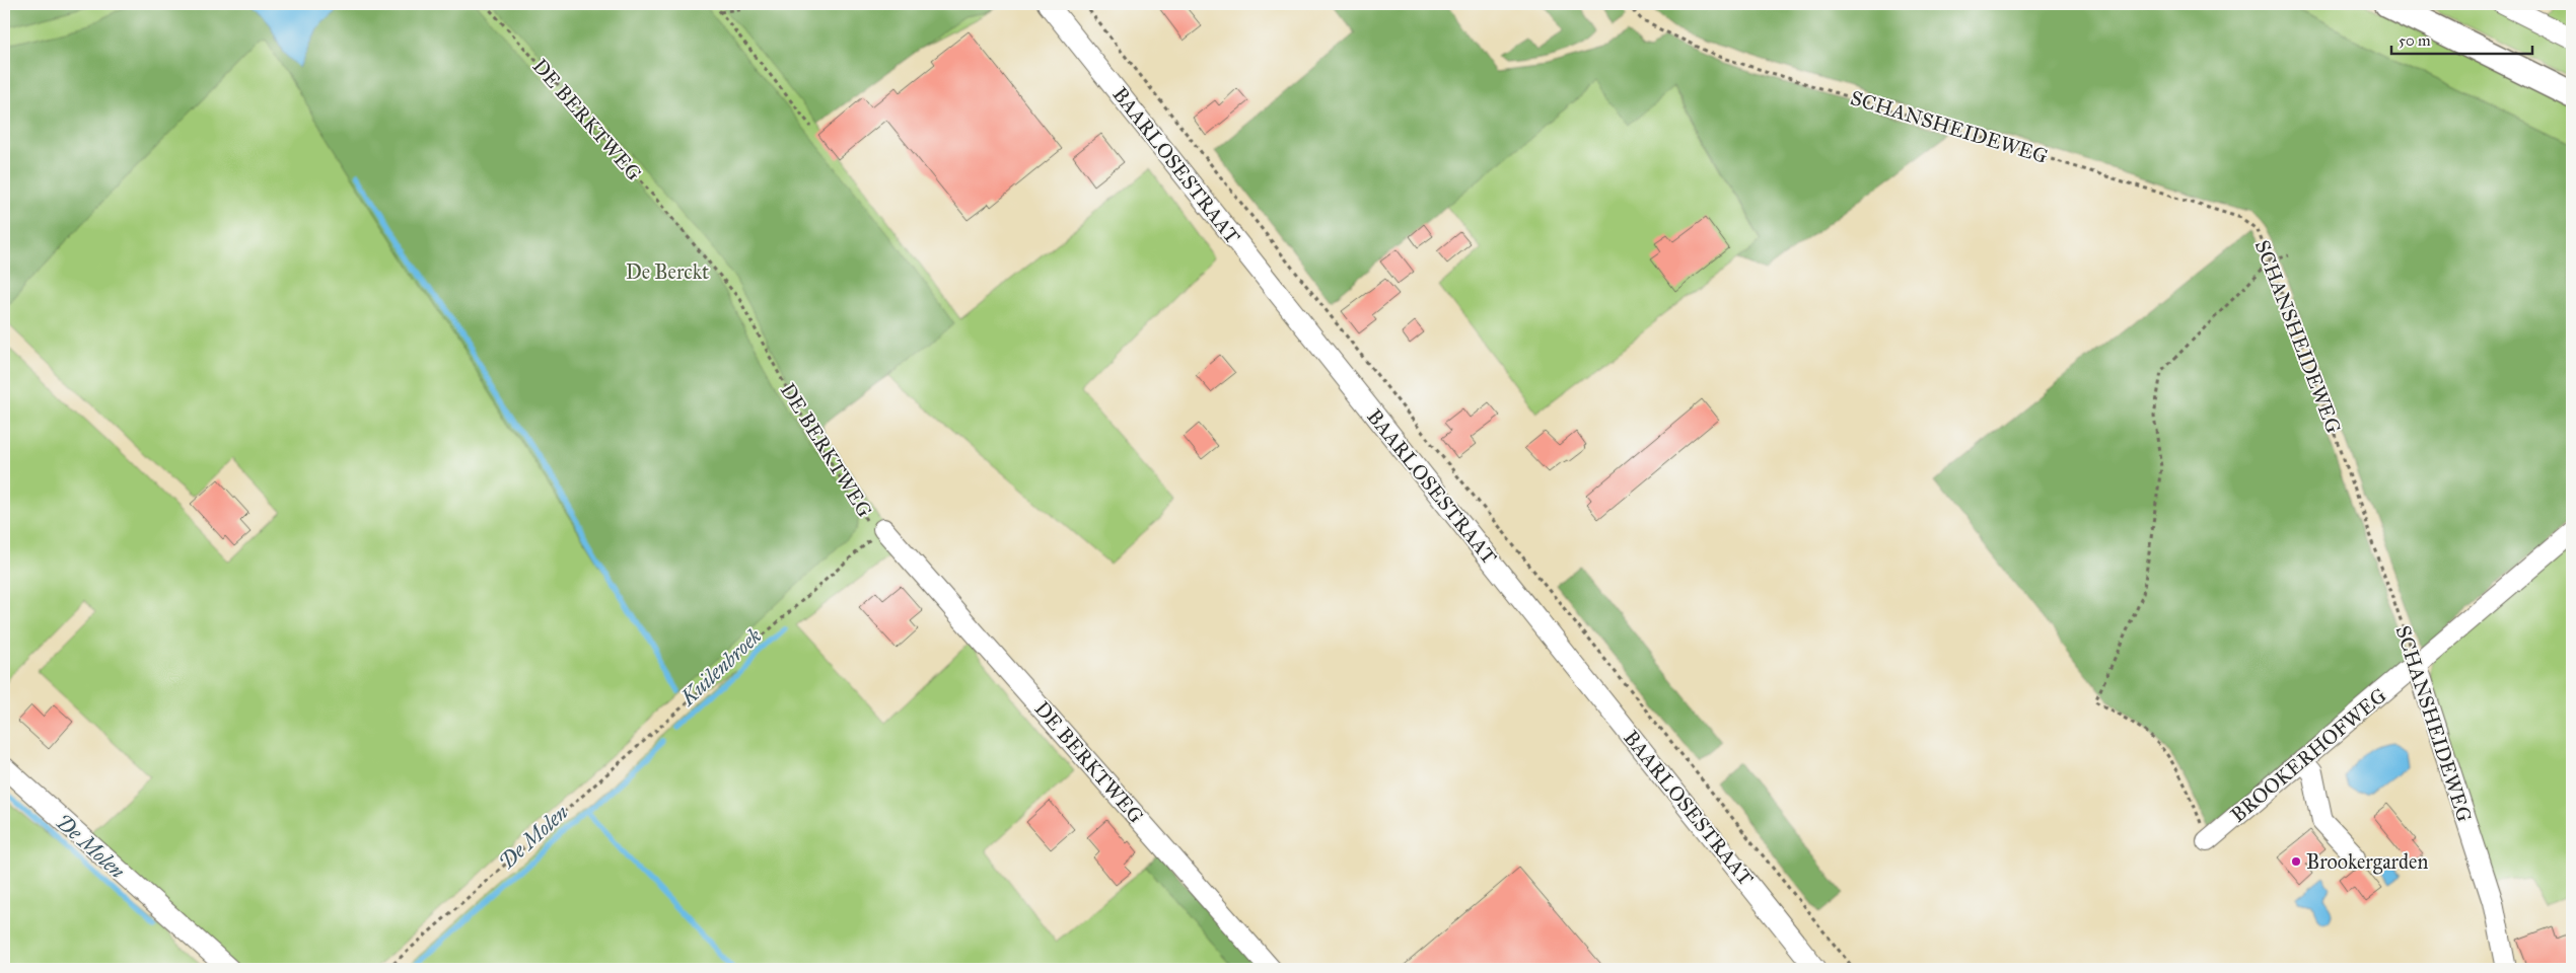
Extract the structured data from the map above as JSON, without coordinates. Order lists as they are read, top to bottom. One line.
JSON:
{"streets":{"street":["DE BERKTWEG","SCHANSHEIDEWEG","BAARLOSESTRAAT","BROOKERHOFWEG"]},"crossings":[["SCHANSHEIDEWEG","BROOKERHOFWEG"]],"water":["Kuilenbroek","De Molen"],"parks":["De Berckt"],"places":["Brookergarden"],"scale_bar":"50 m"}
